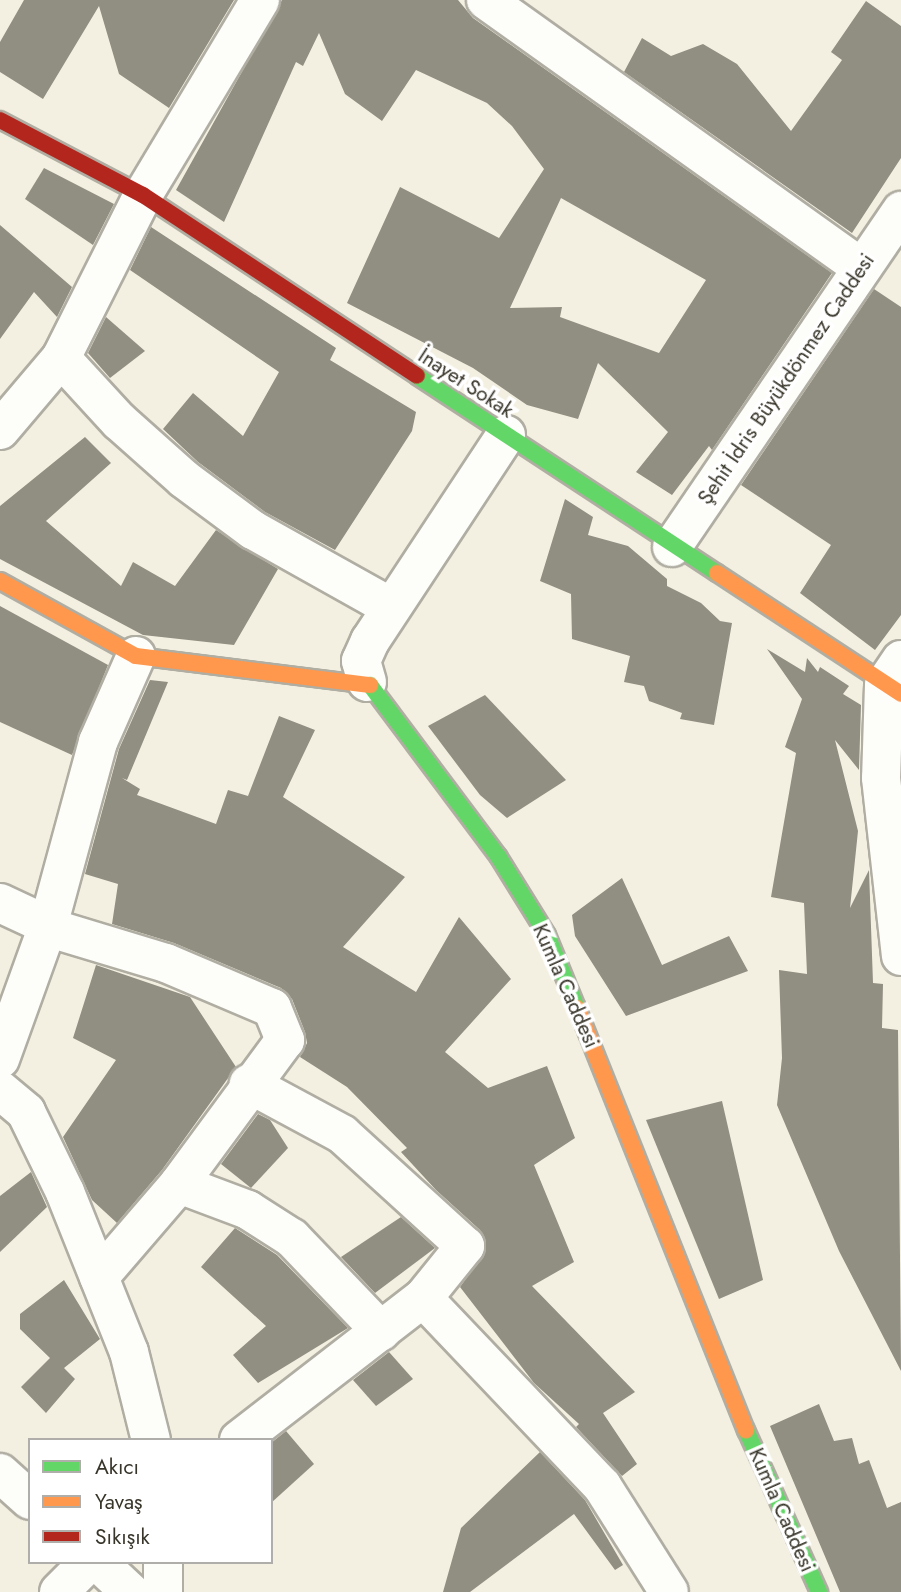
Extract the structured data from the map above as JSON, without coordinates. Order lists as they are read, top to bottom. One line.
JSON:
{"streets":{"street":["Şehit İdris Büyükdönmez Caddesi","İnayet Sokak","Kumla Caddesi"]},"crossings":[["Şehit İdris Büyükdönmez Caddesi","İnayet Sokak"]],"legend":["Akıcı","Yavaş","Sıkışık"]}
